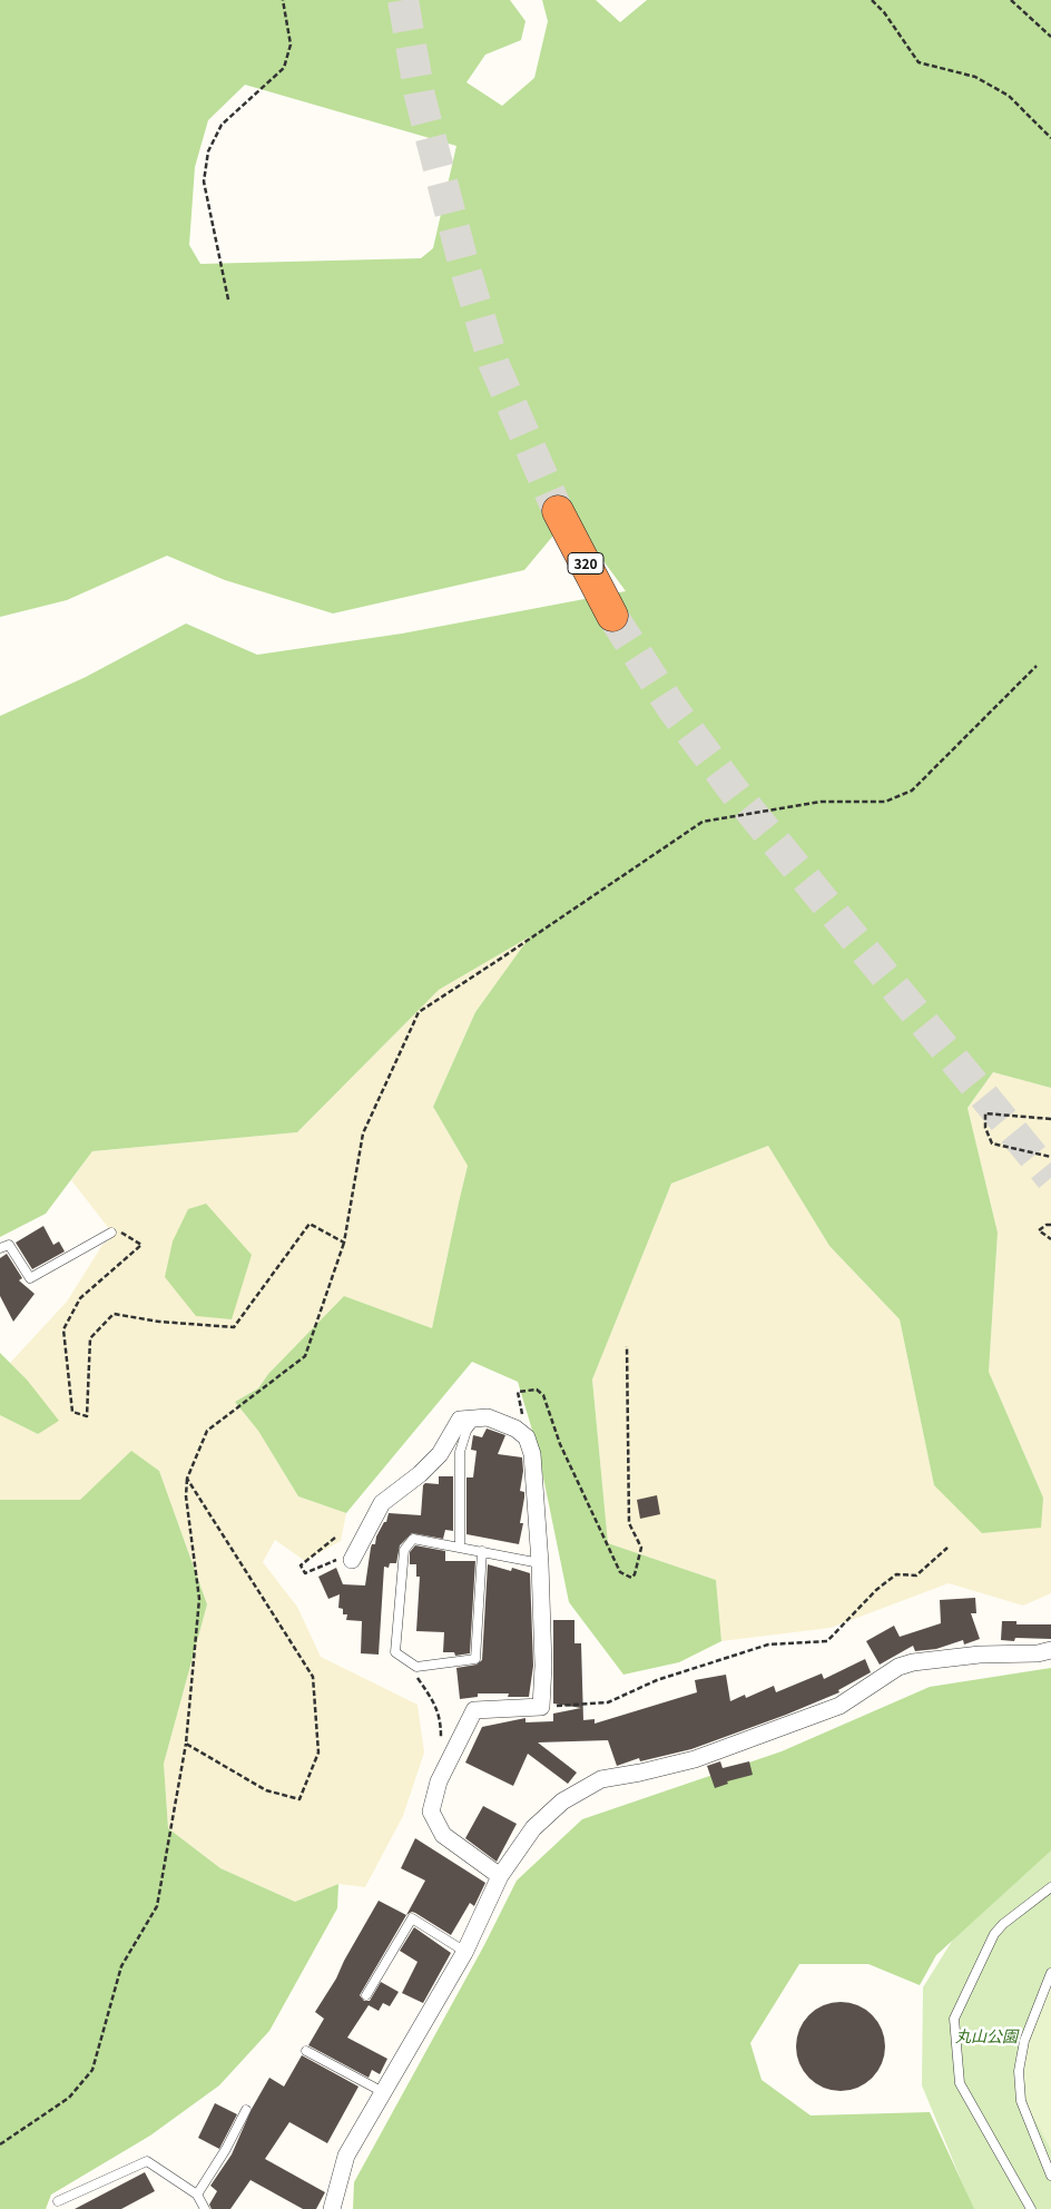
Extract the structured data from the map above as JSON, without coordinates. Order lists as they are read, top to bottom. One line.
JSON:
{"streets":{"highway":["320"]},"parks":["丸山公園"]}
